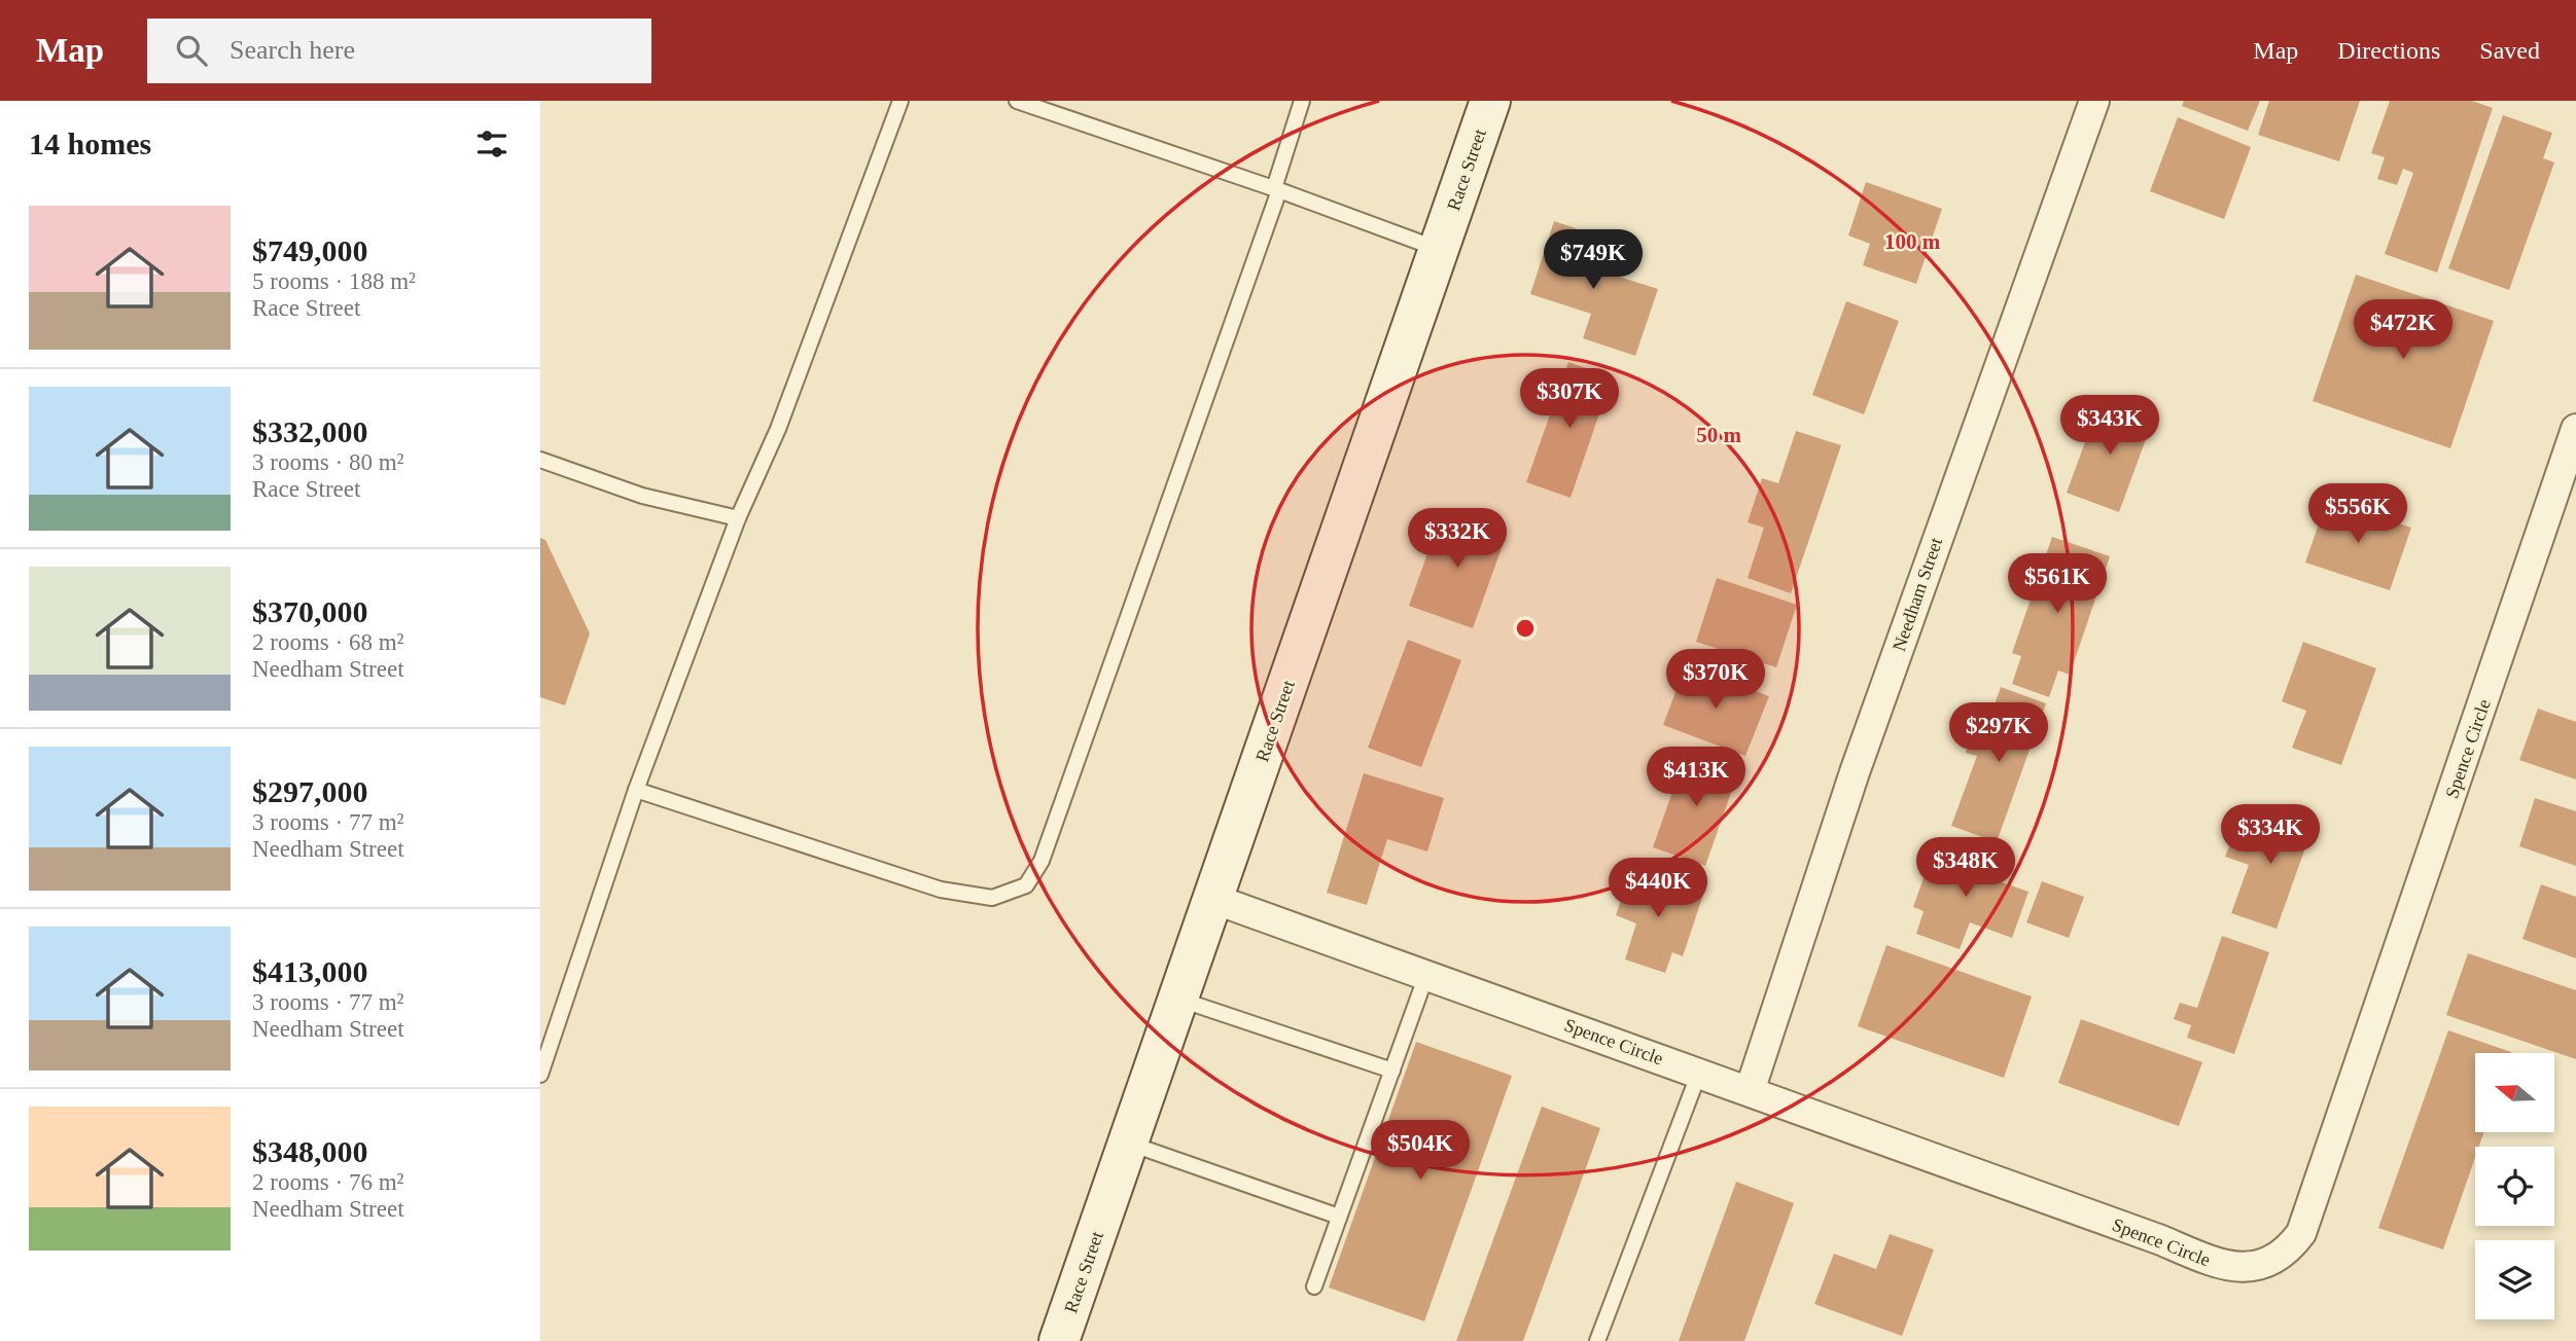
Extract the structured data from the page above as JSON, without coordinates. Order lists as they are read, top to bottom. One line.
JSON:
{"streets":{"street":["Race Street","Needham Street","Spence Circle"]},"crossings":[["Race Street","Spence Circle"],["Needham Street","Spence Circle"]],"north":"left","page":{"header":"Map","search":"Search here","nav":["Map","Directions","Saved"],"heading":"14 homes","list":[{"name":"$749,000","note":"5 rooms · 188 m² · Race Street"},{"name":"$332,000","note":"3 rooms · 80 m² · Race Street"},{"name":"$370,000","note":"2 rooms · 68 m² · Needham Street"},{"name":"$297,000","note":"3 rooms · 77 m² · Needham Street"},{"name":"$413,000","note":"3 rooms · 77 m² · Needham Street"},{"name":"$348,000","note":"2 rooms · 76 m² · Needham Street"}],"price":["$749K","$472K","$307K","$343K","$556K","$332K","$561K","$370K","$297K","$413K","$334K","$348K","$440K","$504K"]},"rings":["100 m","50 m"]}
